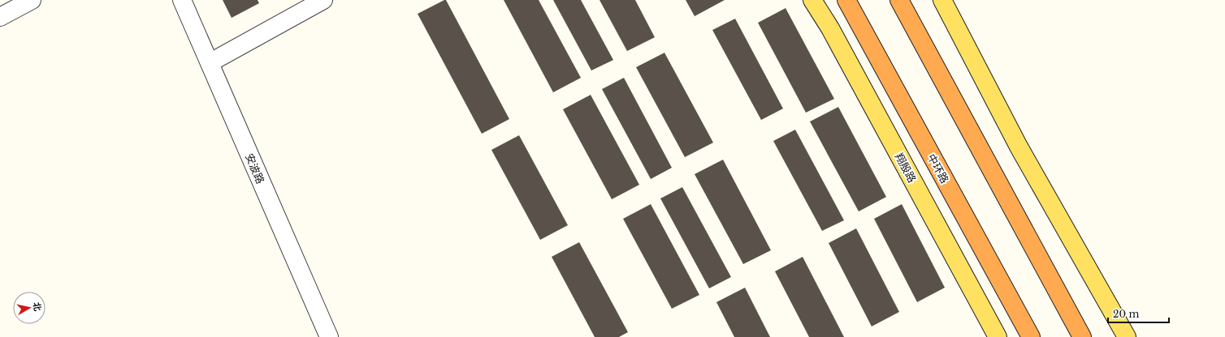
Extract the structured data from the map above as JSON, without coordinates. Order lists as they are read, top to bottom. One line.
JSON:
{"streets":{"highway":["中环路"],"main road":["翔殷路"],"street":["安波路"]},"scale_bar":"20 m","north":"right"}
